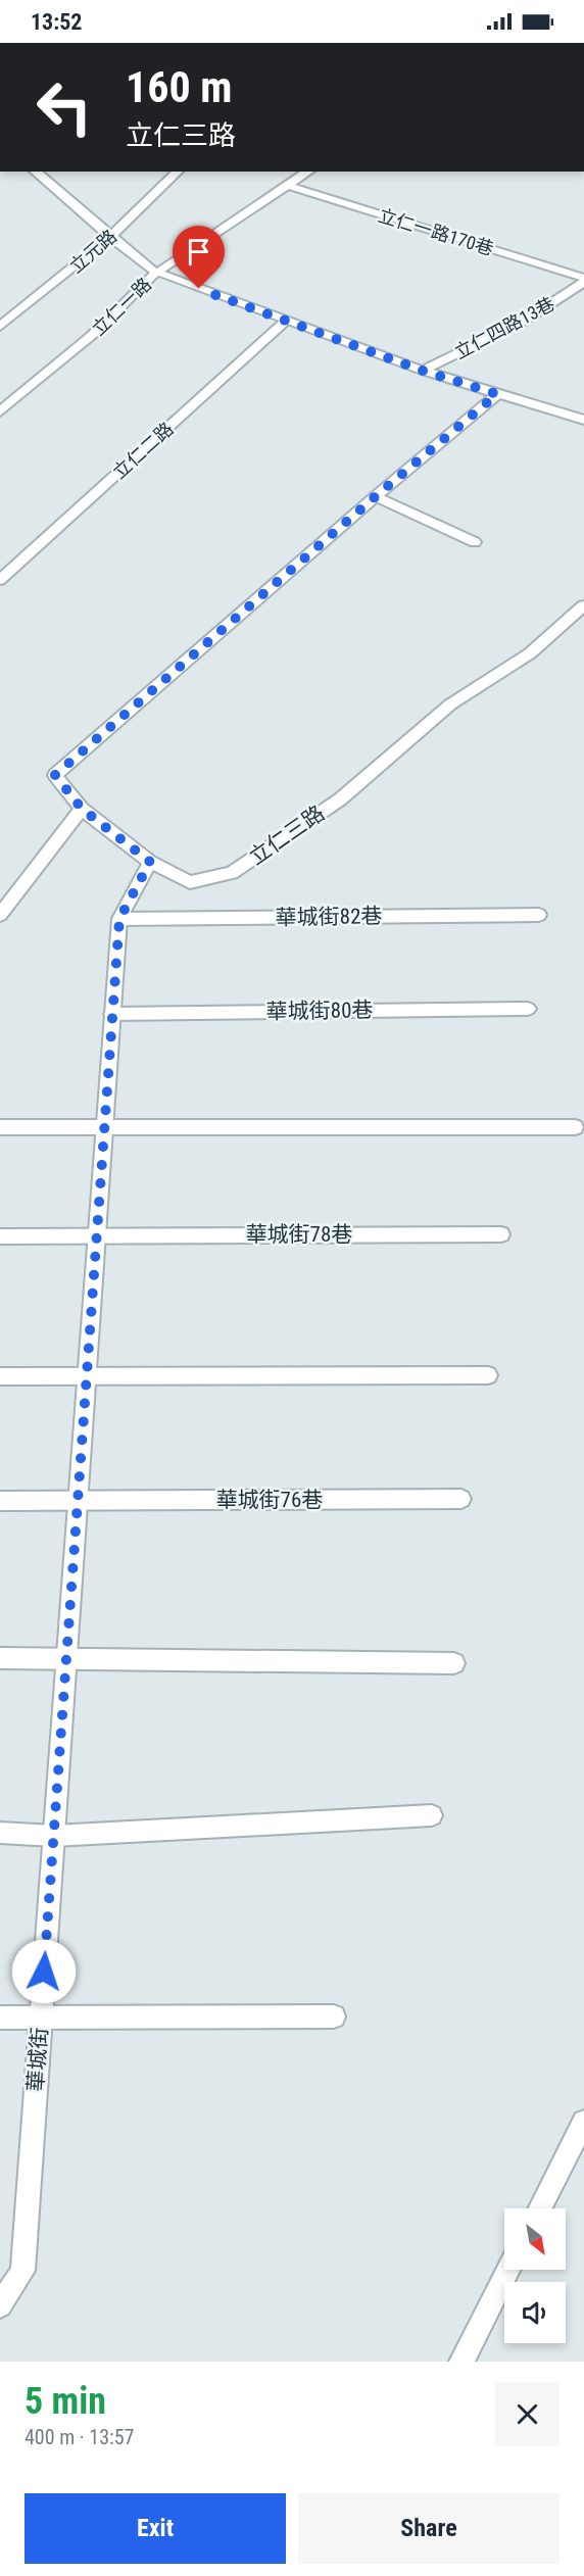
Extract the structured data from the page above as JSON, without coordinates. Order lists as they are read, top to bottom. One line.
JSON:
{"streets":{"street":["立仁一路170巷","立元路","立仁一路","立仁四路13巷","立仁二路","立仁三路","華城街82巷","華城街80巷","華城街78巷","華城街76巷","華城街"]},"crossings":[["立仁一路170巷","立仁一路"],["立仁一路170巷","立仁四路13巷"],["立仁三路","華城街"],["華城街82巷","華城街"],["華城街80巷","華城街"],["華城街78巷","華城街"],["華城街76巷","華城街"]],"north":"bottom right","page":{"status":"13:52","turn":["160 m","立仁三路"],"heading":["5 min","400 m · 13:57"],"buttons":["Exit","Share"]}}
